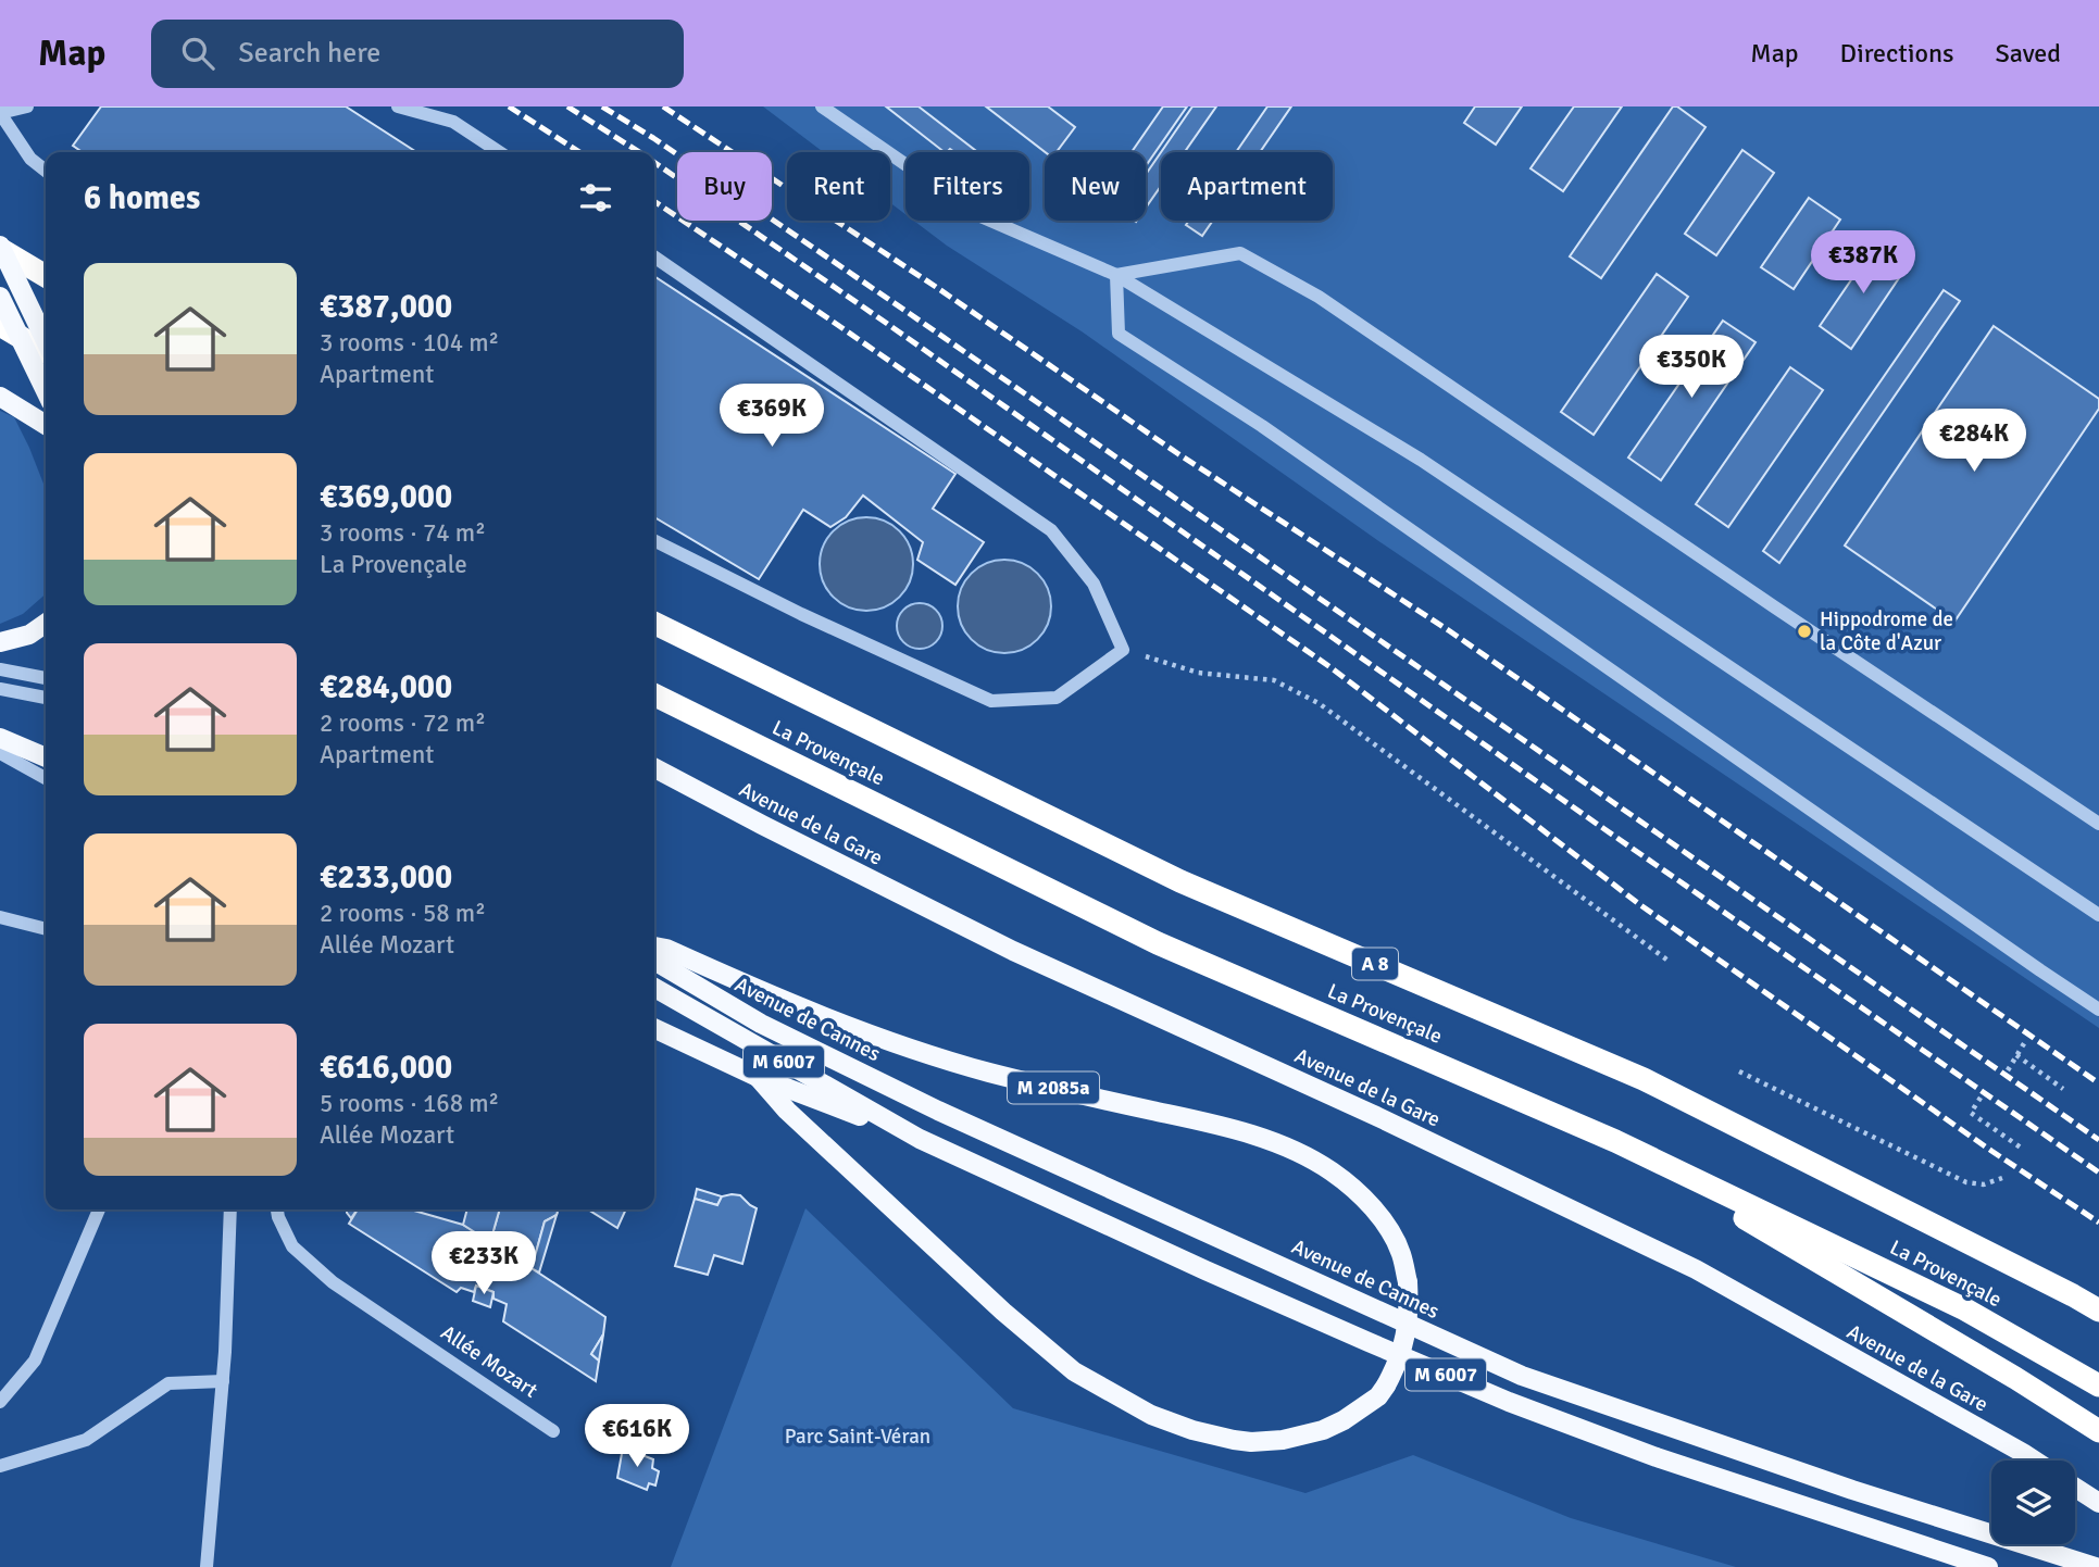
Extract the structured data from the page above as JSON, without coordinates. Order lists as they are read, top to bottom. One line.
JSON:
{"streets":{"highway":["La Provençale","A 8"],"main road":["Avenue de la Gare","Avenue de Cannes","M 6007","M 2085a"],"street":["Allée Mozart"]},"parks":["Parc Saint-Véran"],"places":["Hippodrome de la Côte d'Azur"],"page":{"header":"Map","search":"Search here","nav":["Map","Directions","Saved"],"chip":["Buy","Rent","Filters","New","Apartment"],"heading":"6 homes","price":["€387K","€350K","€369K","€284K","€233K","€616K"],"list":[{"name":"€387,000","note":"3 rooms · 104 m² · Apartment"},{"name":"€369,000","note":"3 rooms · 74 m² · La Provençale"},{"name":"€284,000","note":"2 rooms · 72 m² · Apartment"},{"name":"€233,000","note":"2 rooms · 58 m² · Allée Mozart"},{"name":"€616,000","note":"5 rooms · 168 m² · Allée Mozart"}]}}
